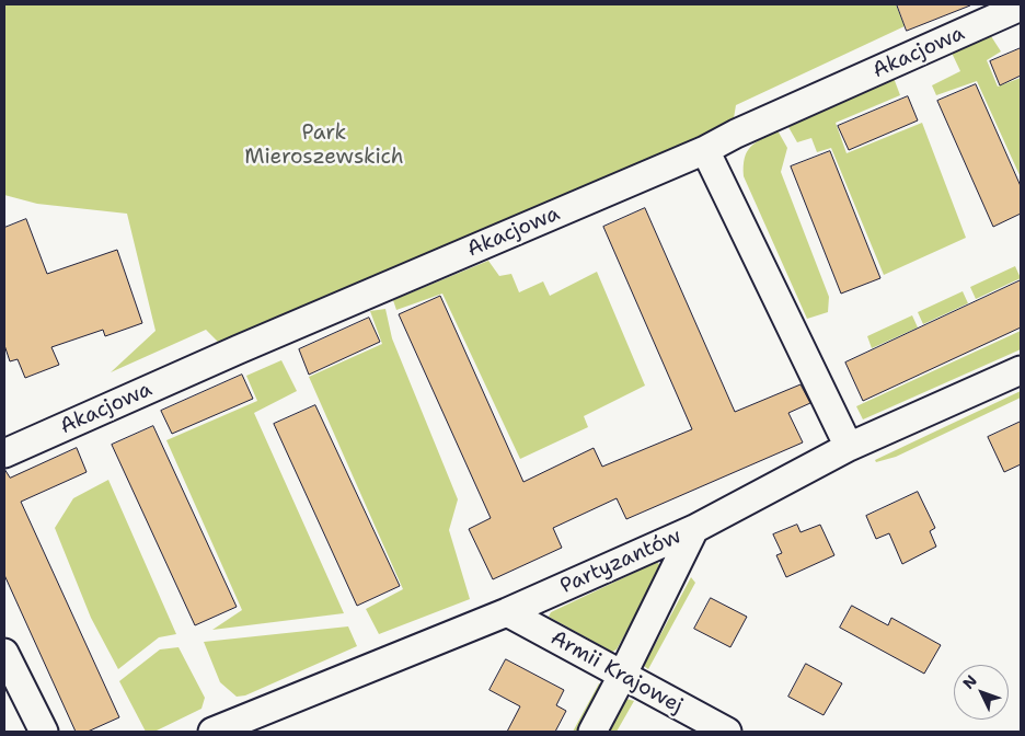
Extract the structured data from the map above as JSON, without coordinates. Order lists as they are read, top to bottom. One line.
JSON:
{"streets":{"street":["Akacjowa","Partyzantów","Armii Krajowej"]},"crossings":[["Partyzantów","Armii Krajowej"]],"parks":["Park Mieroszewskich"],"north":"top left"}
